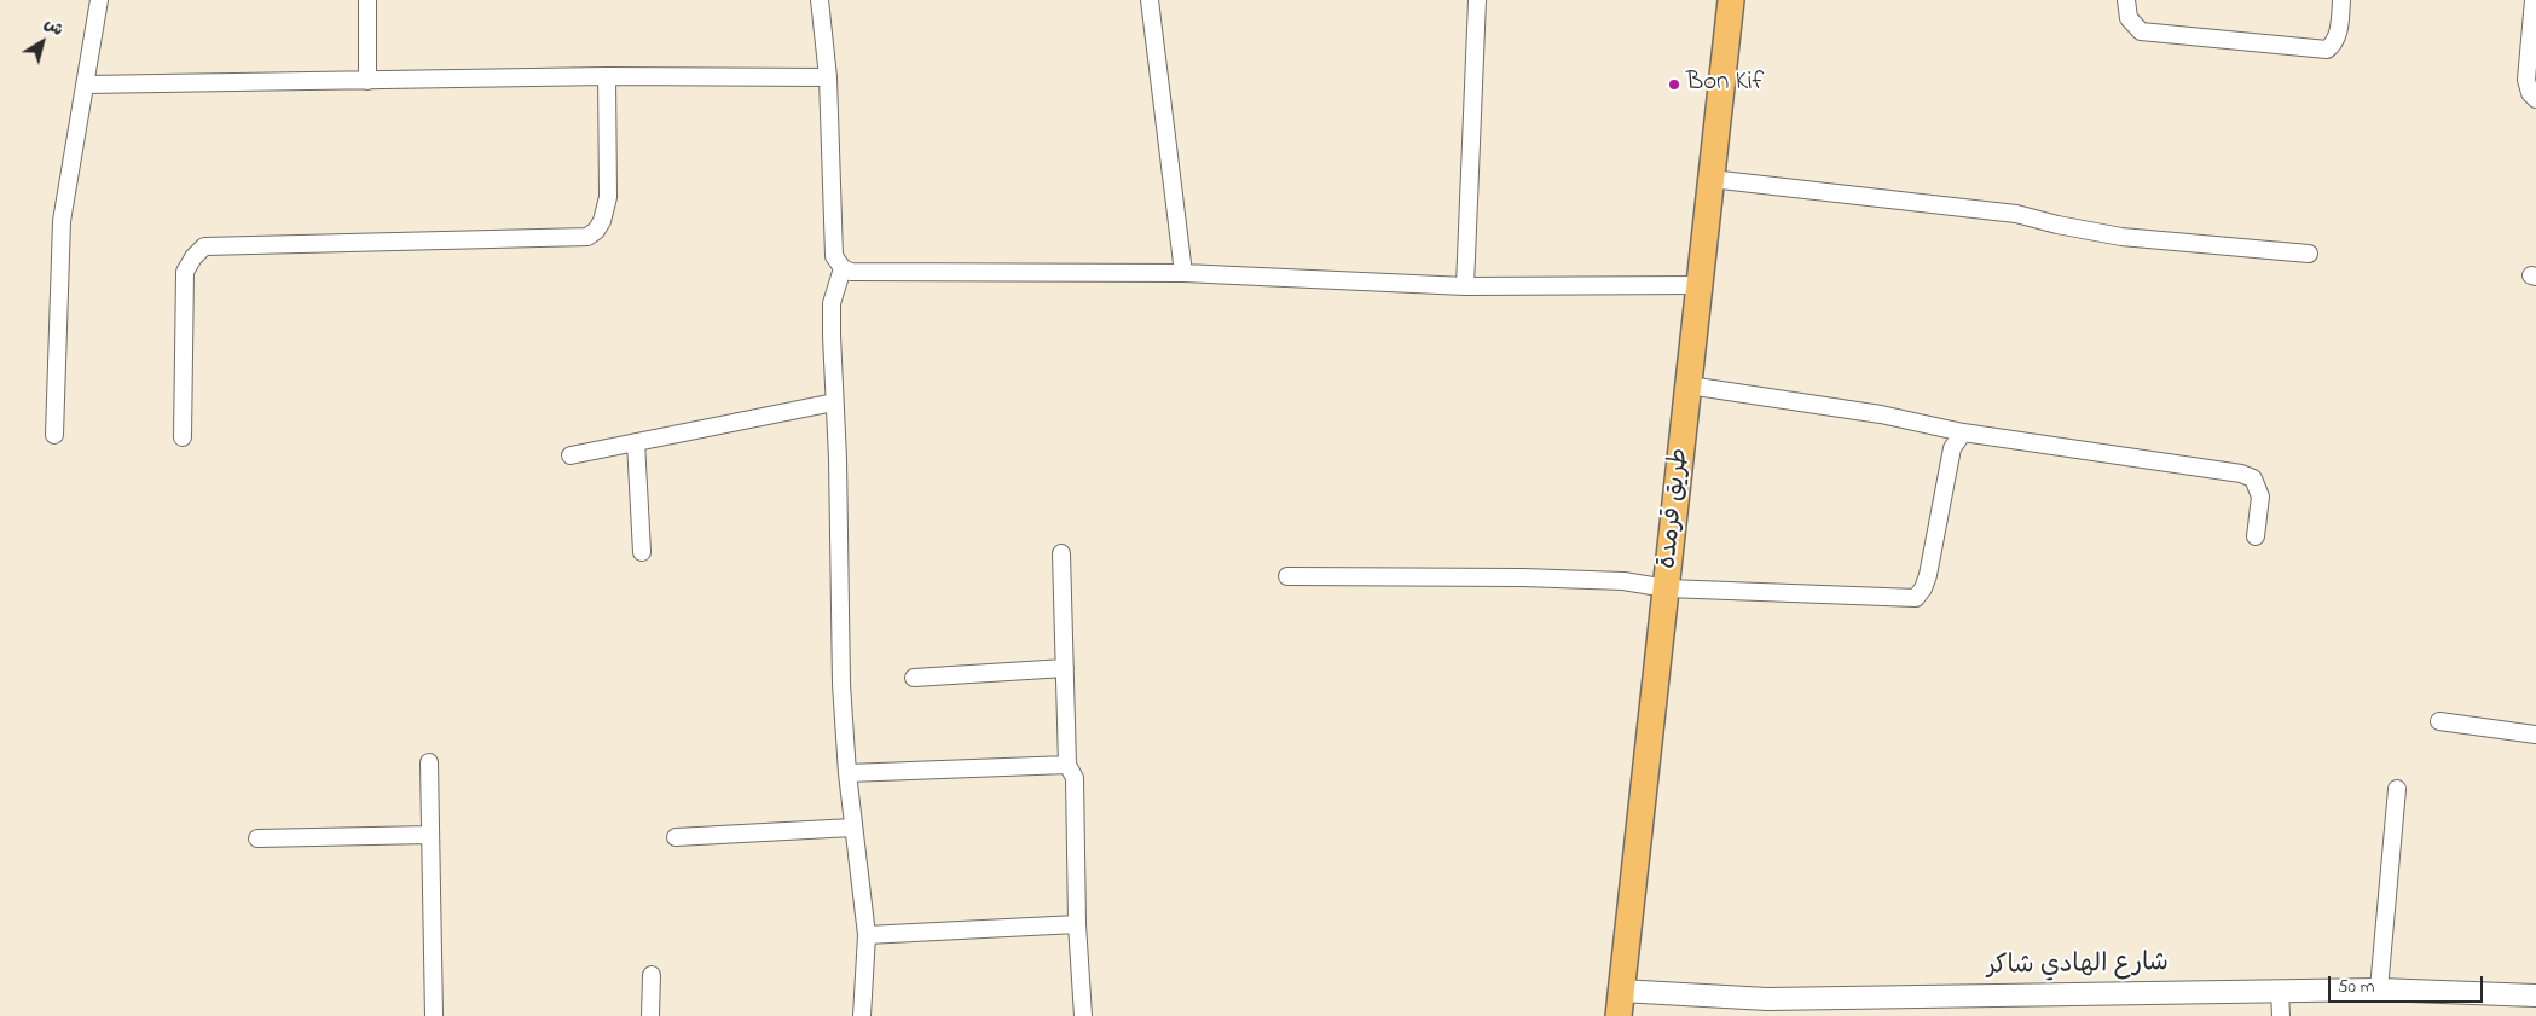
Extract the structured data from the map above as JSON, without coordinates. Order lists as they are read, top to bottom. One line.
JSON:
{"streets":{"main road":["طريق قرمدة"],"street":["شارع الهادي شاكر"]},"crossings":[["طريق قرمدة","شارع الهادي شاكر"]],"places":["Bon Kif"],"scale_bar":"50 m","north":"top right"}
